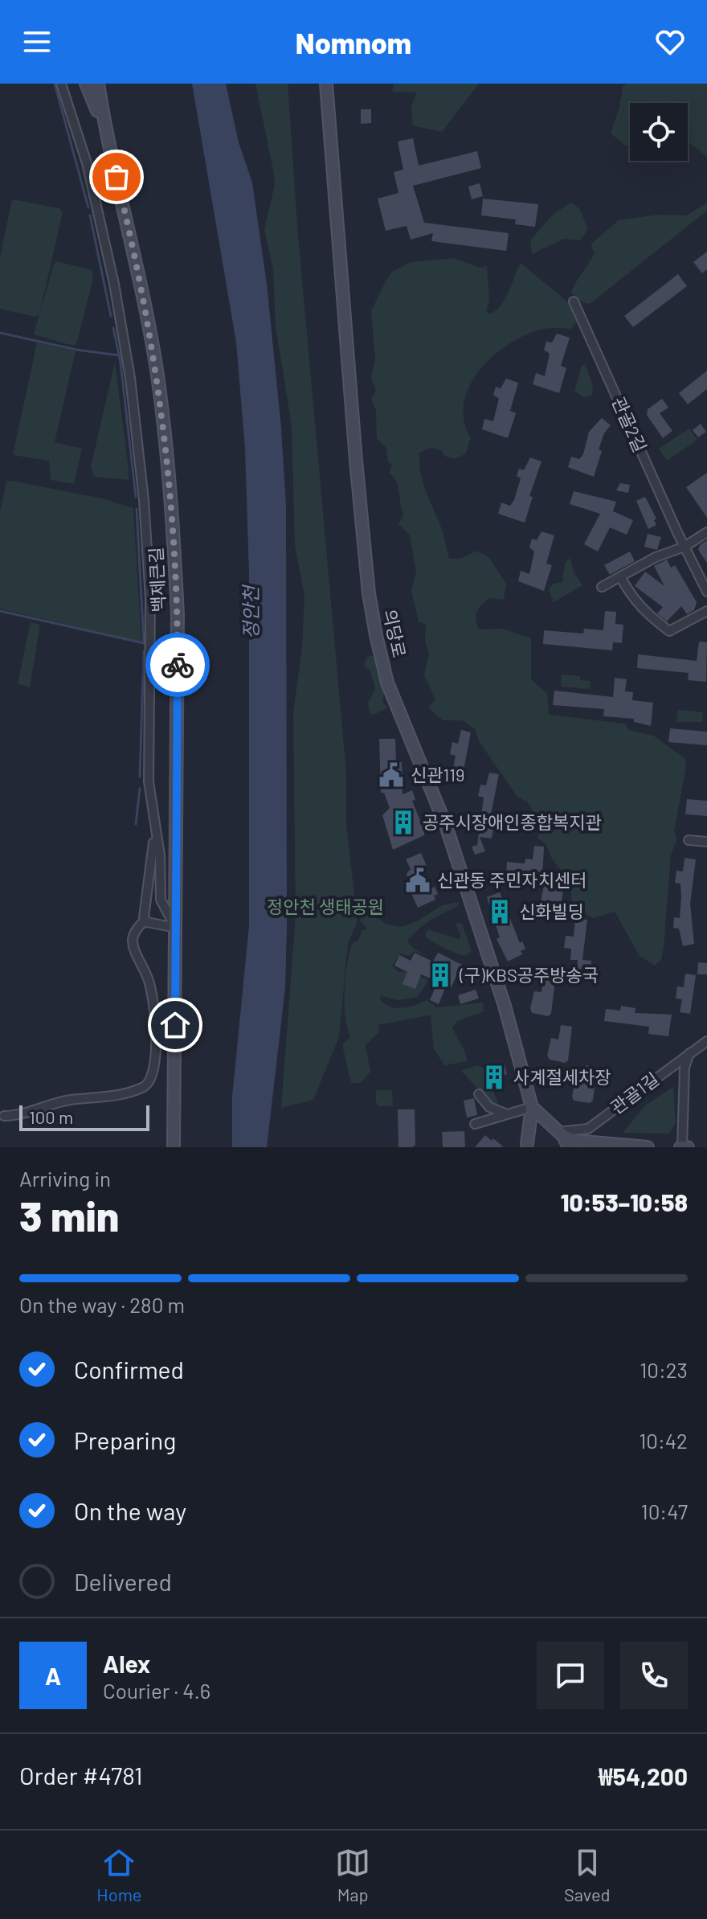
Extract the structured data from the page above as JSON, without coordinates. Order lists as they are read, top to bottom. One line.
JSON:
{"streets":{"main road":["백제큰길","의당로"],"street":["관골2길","관골1길"]},"water":["정안천"],"parks":["정안천 생태공원"],"places":{"public building":["신관119","신관동 주민자치센터"],"building":["공주시장애인종합복지관","신화빌딩","(구)KBS공주방송국","사계절세차장"]},"scale_bar":"100 m","page":{"header":"Nomnom","scale":"100 m","heading":["3 min","Arriving in","10:53–10:58"],"panel":["Alex","Courier · 4.6","Order #4781","₩54,200"],"bar":"On the way · 280 m","list":[["Confirmed","10:23"],["Preparing","10:42"],["On the way","10:47"],"Delivered"],"round":"A","tabs":["Home","Map","Saved"]}}
